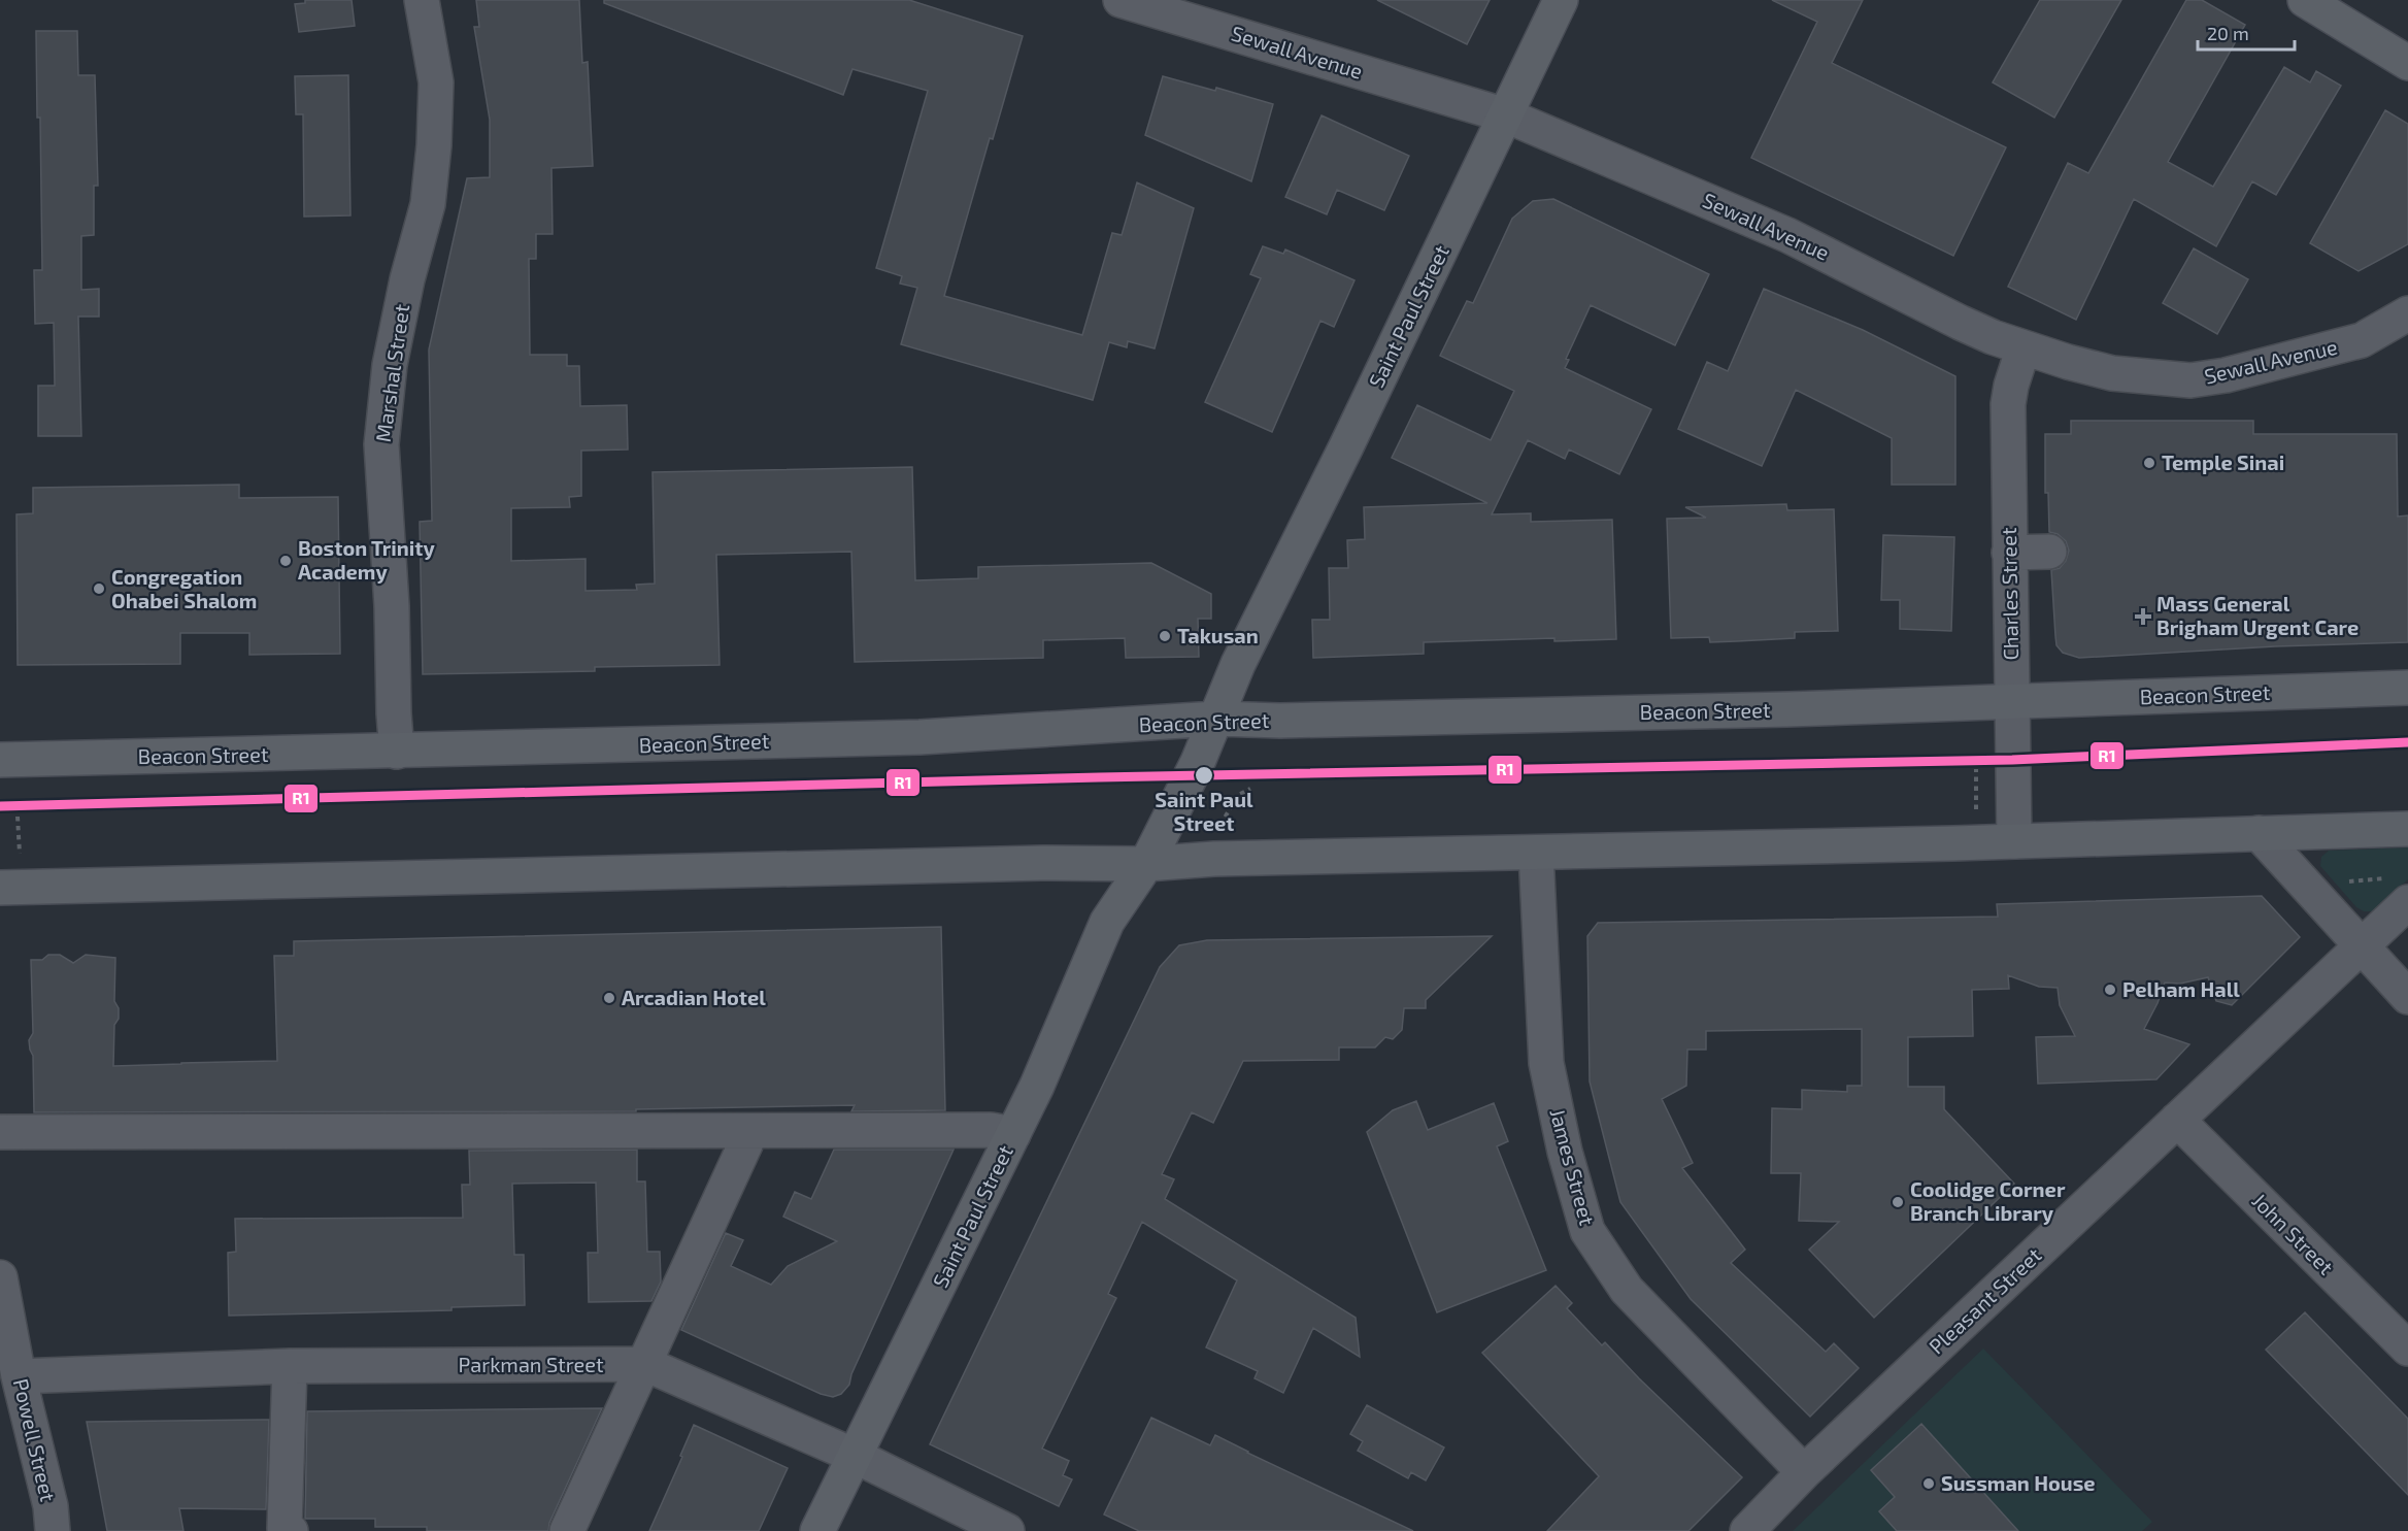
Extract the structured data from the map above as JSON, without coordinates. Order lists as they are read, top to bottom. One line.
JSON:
{"streets":{"main road":["Saint Paul Street","Beacon Street"],"street":["Sewall Avenue","Marshal Street","Charles Street","James Street","John Street","Pleasant Street","Parkman Street","Powell Street"]},"crossings":[["Sewall Avenue","Saint Paul Street"],["Sewall Avenue","Charles Street"],["Saint Paul Street","Beacon Street"],["Saint Paul Street","Parkman Street"],["Marshal Street","Beacon Street"],["Charles Street","Beacon Street"],["James Street","Pleasant Street"],["John Street","Pleasant Street"],["Parkman Street","Powell Street"]],"places":{"other":["Temple Sinai","Boston Trinity Academy","Congregation Ohabei Shalom","Takusan","Saint Paul Street","Pelham Hall","Arcadian Hotel","Coolidge Corner Branch Library","Sussman House"],"health":["Mass General Brigham Urgent Care"]},"lines":["transit line R1"],"scale_bar":"20 m"}
